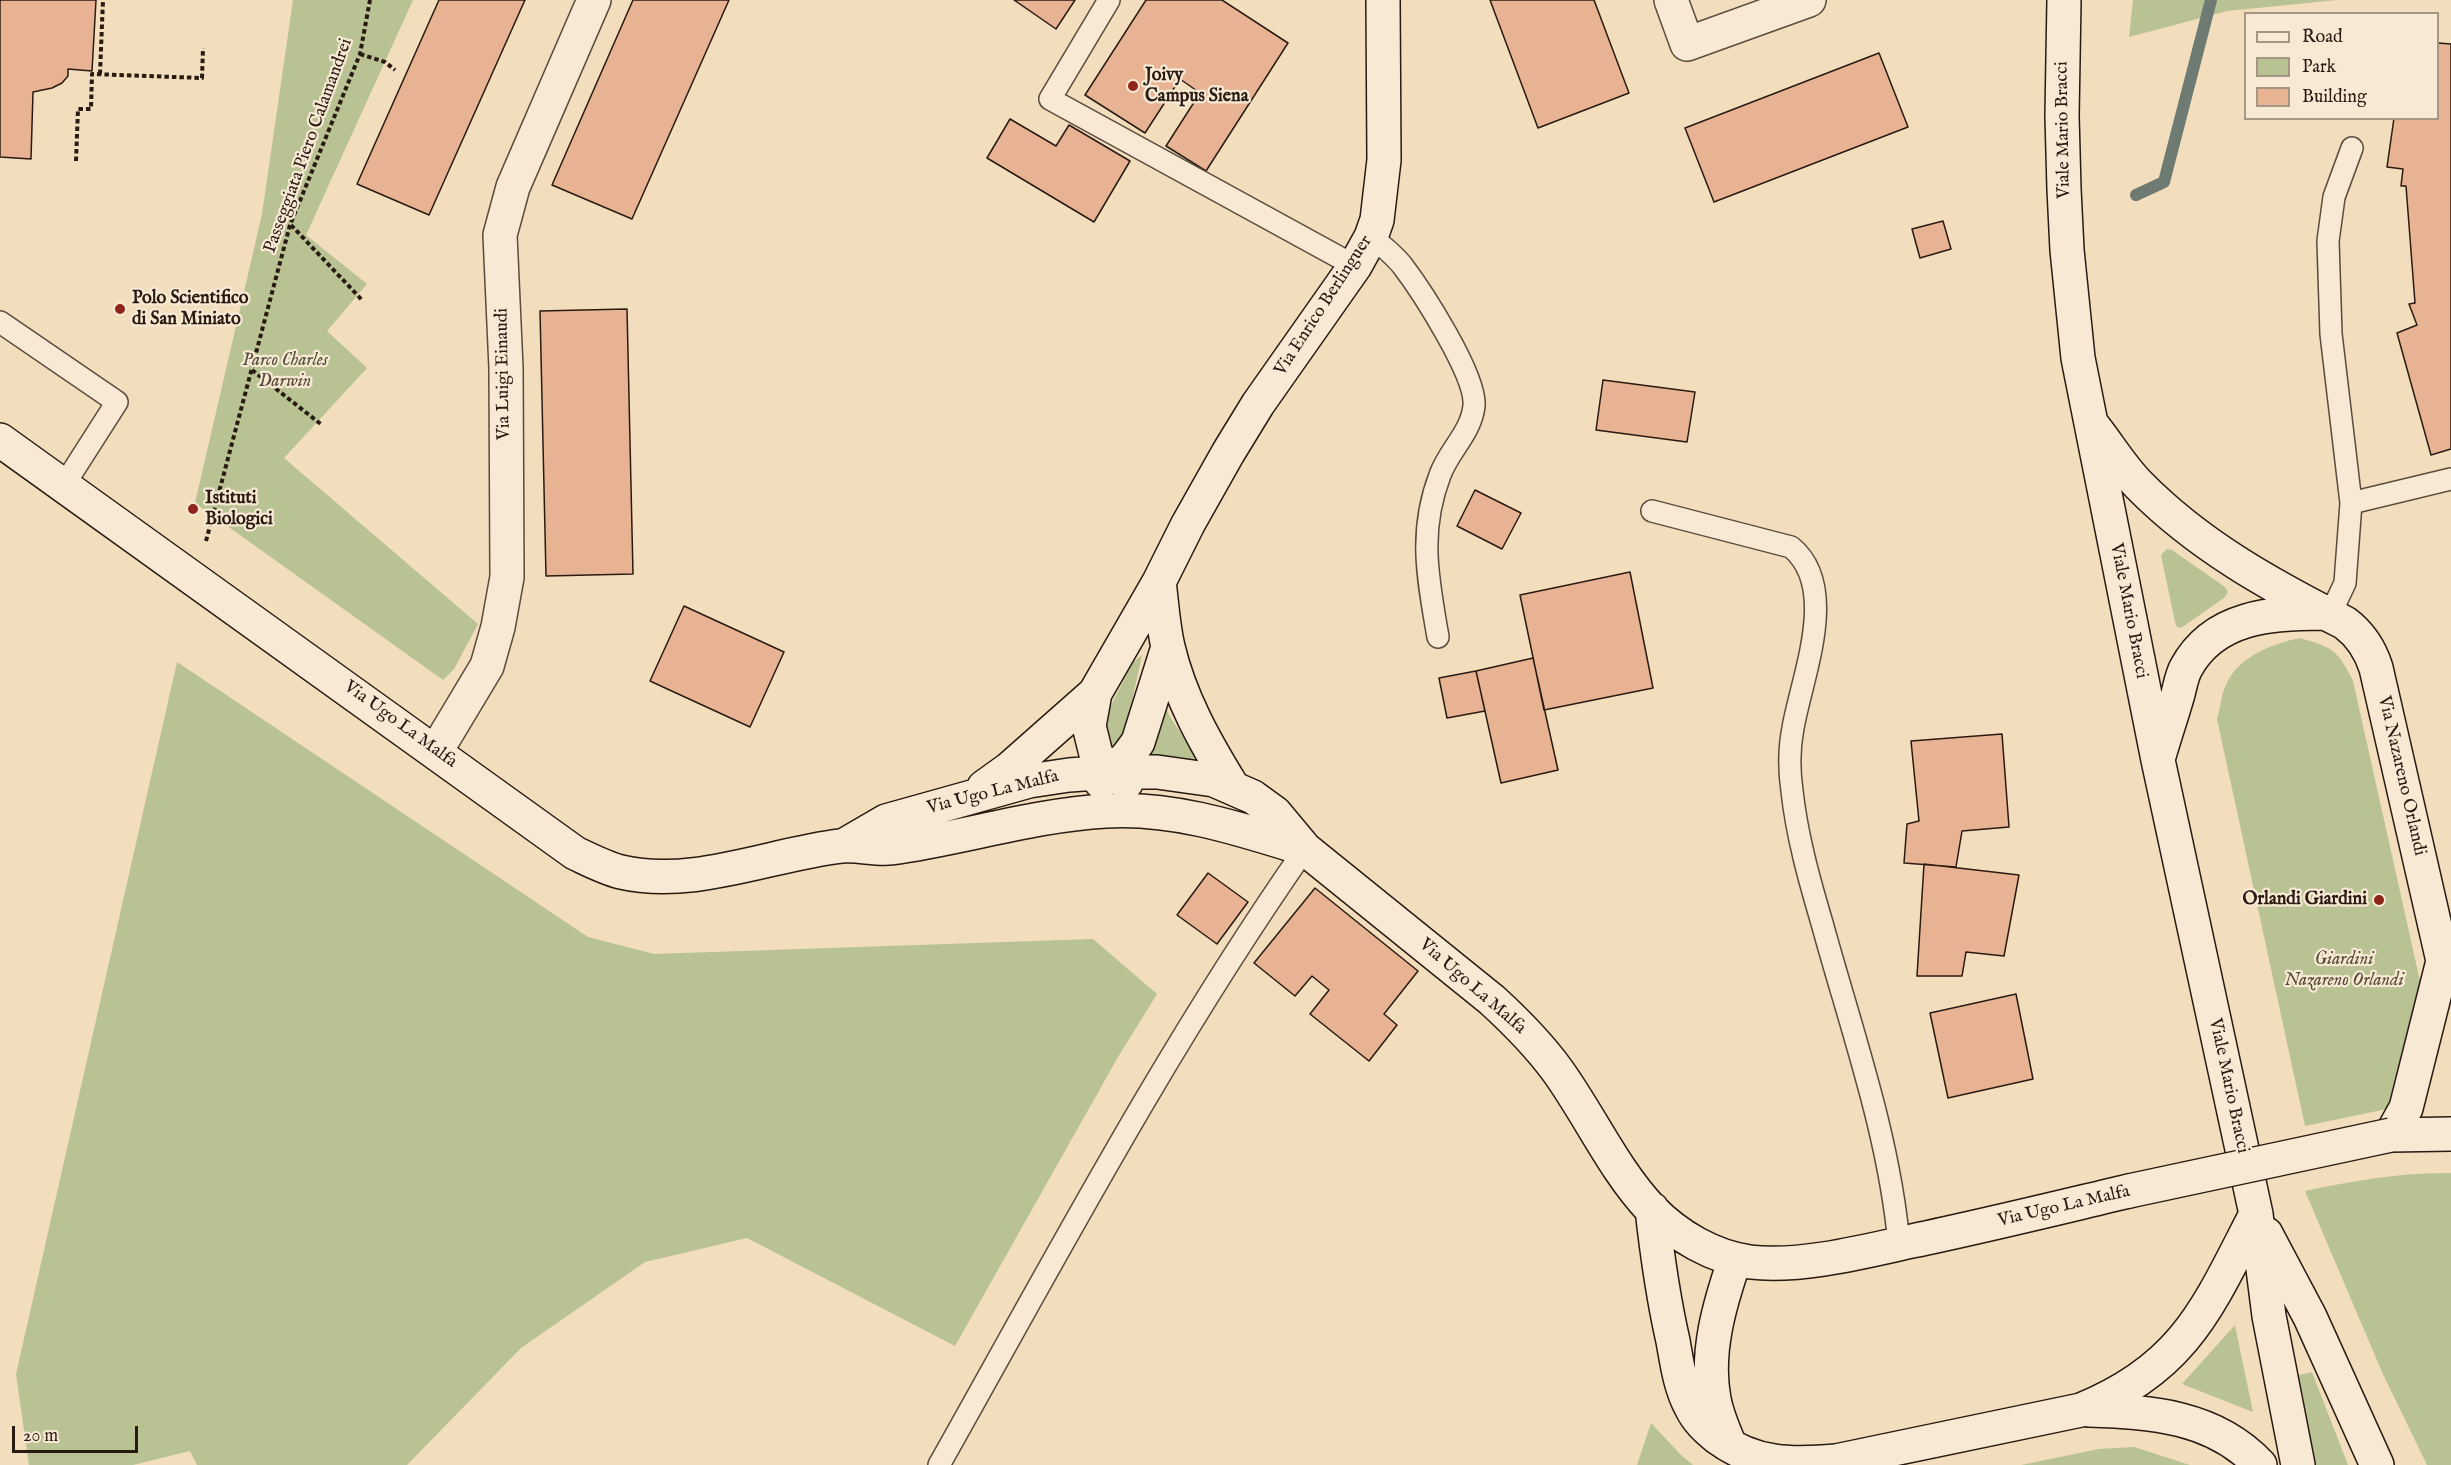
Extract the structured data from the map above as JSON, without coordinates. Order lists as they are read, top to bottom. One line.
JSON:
{"streets":{"street":["Viale Mario Bracci","Via Enrico Berlinguer","Via Luigi Einaudi","Via Ugo La Malfa","Via Nazareno Orlandi"],"path":["Passeggiata Piero Calamandrei"]},"crossings":[["Viale Mario Bracci","Via Nazareno Orlandi"],["Passeggiata Piero Calamandrei","Via Ugo La Malfa"],["Via Enrico Berlinguer","Via Ugo La Malfa"],["Via Luigi Einaudi","Via Ugo La Malfa"],["Via Ugo La Malfa","Via Nazareno Orlandi"]],"parks":["Parco Charles Darwin","Giardini Nazareno Orlandi"],"places":["Joivy Campus Siena","Polo Scientifico di San Miniato","Istituti Biologici","Orlandi Giardini"],"legend":["Road","Park","Building"],"scale_bar":"20 m"}
